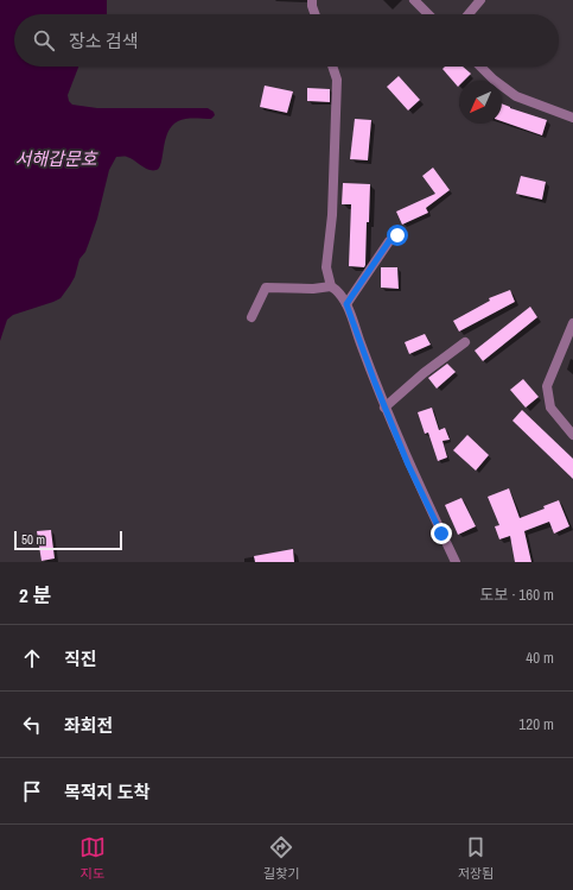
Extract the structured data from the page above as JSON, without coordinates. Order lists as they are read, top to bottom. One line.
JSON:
{"water":["서해갑문호"],"scale_bar":"50 m","north":"bottom left","page":{"search":"장소 검색","scale":"50 m","heading":["2 분","도보 · 160 m"],"list":[["직진","40 m"],["좌회전","120 m"],"목적지 도착"],"nav":["지도","길찾기","저장됨"]}}
